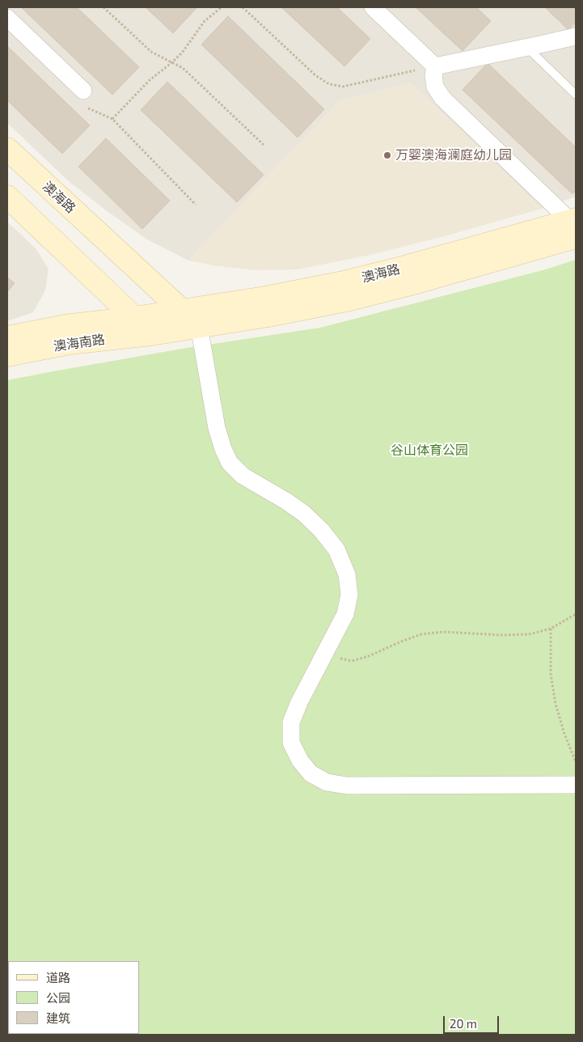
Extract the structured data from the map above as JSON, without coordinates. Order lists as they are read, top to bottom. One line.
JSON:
{"streets":{"main road":["澳海路","澳海南路"]},"crossings":[["澳海路","澳海南路"]],"parks":["谷山体育公园"],"places":["万婴澳海澜庭幼儿园"],"legend":["道路","公园","建筑"],"scale_bar":"20 m"}
